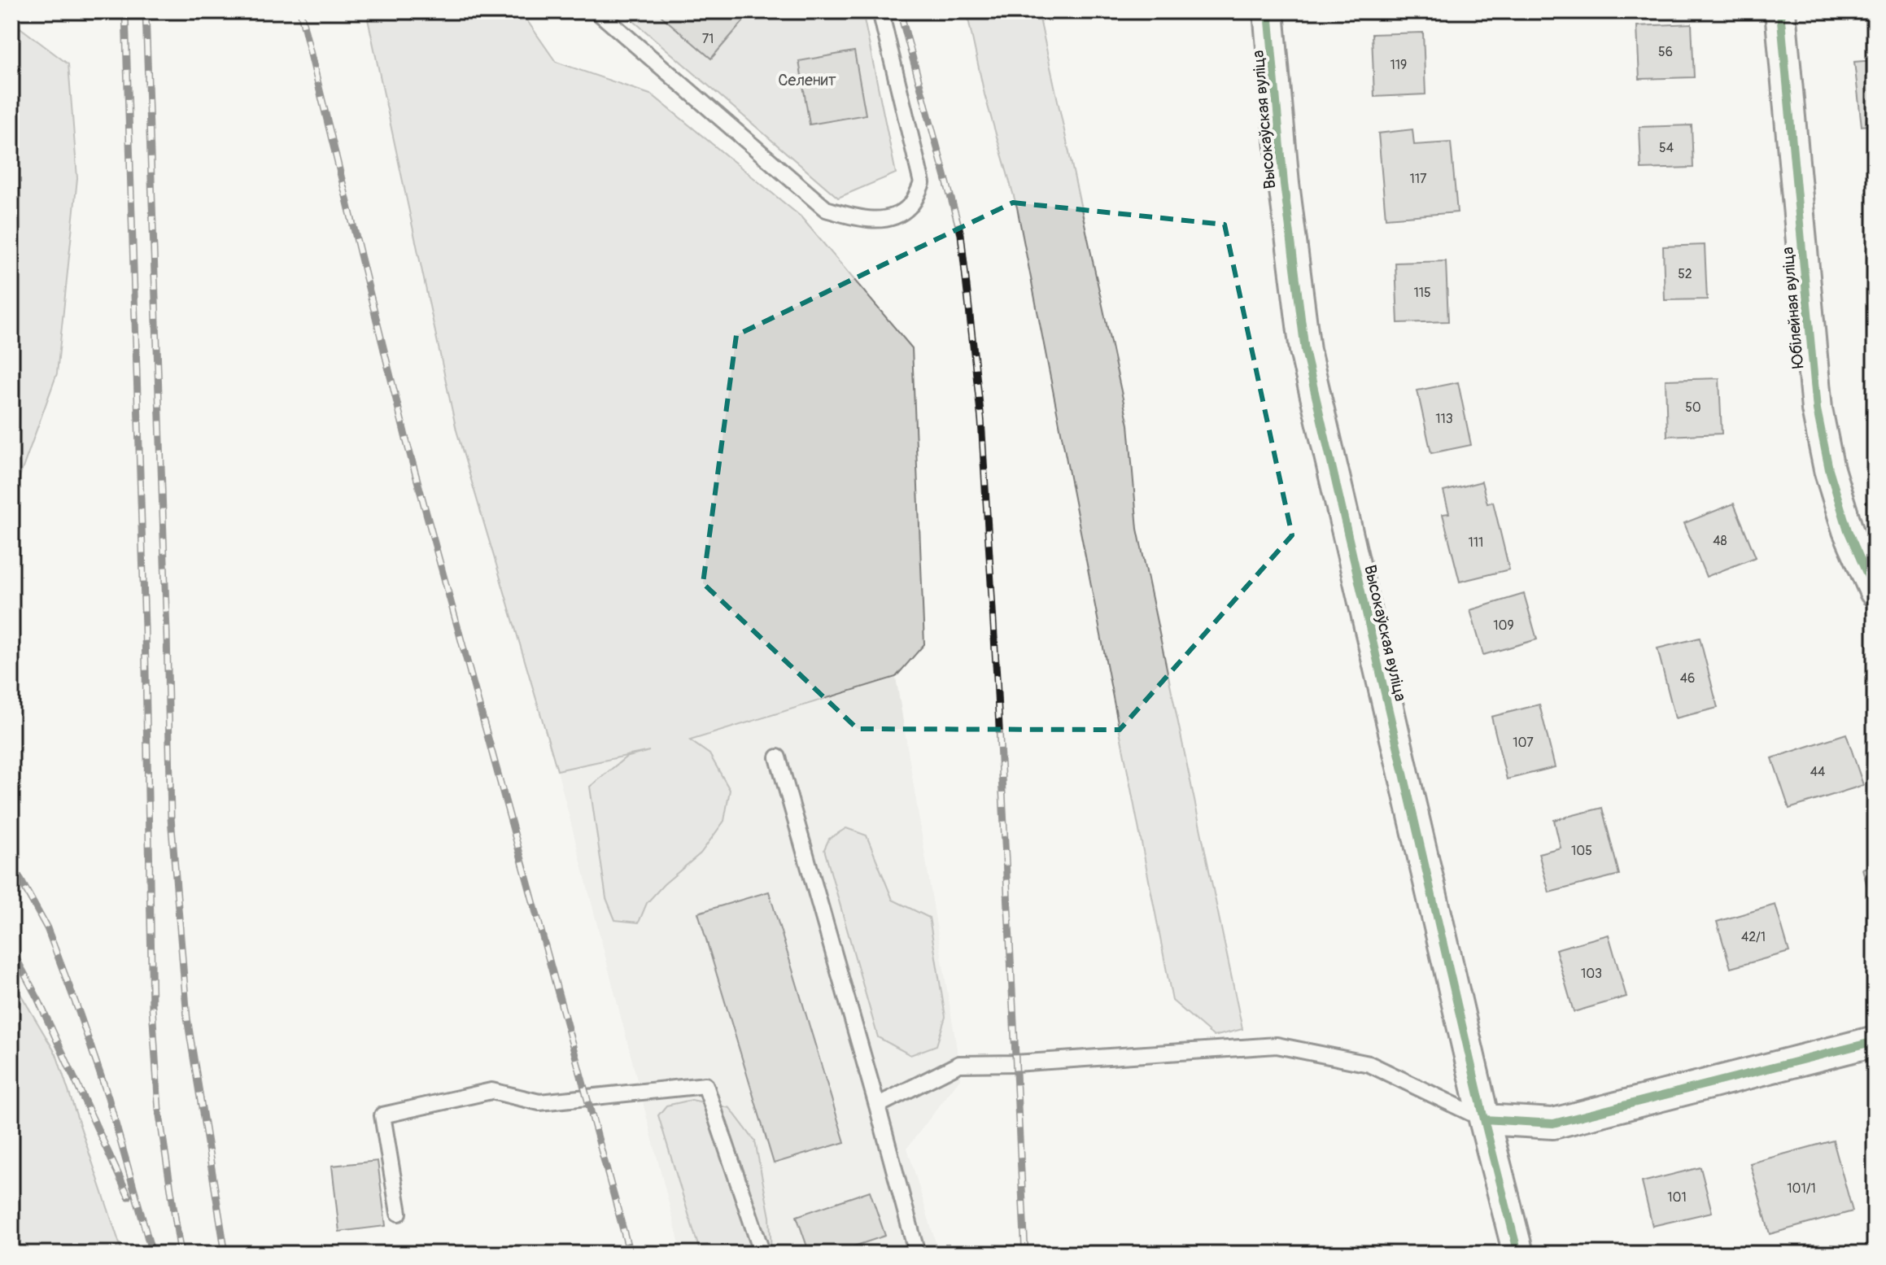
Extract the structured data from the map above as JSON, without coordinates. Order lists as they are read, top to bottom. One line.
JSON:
{"streets":{"street":["Высокаўская вуліца","Юбілейная вуліца"]},"parks":["Селенит"],"house_numbers":["71","56","119","54","117","52","115","50","113","48","111","109","46","107","44","105","42/1","103","101/1","101"]}
